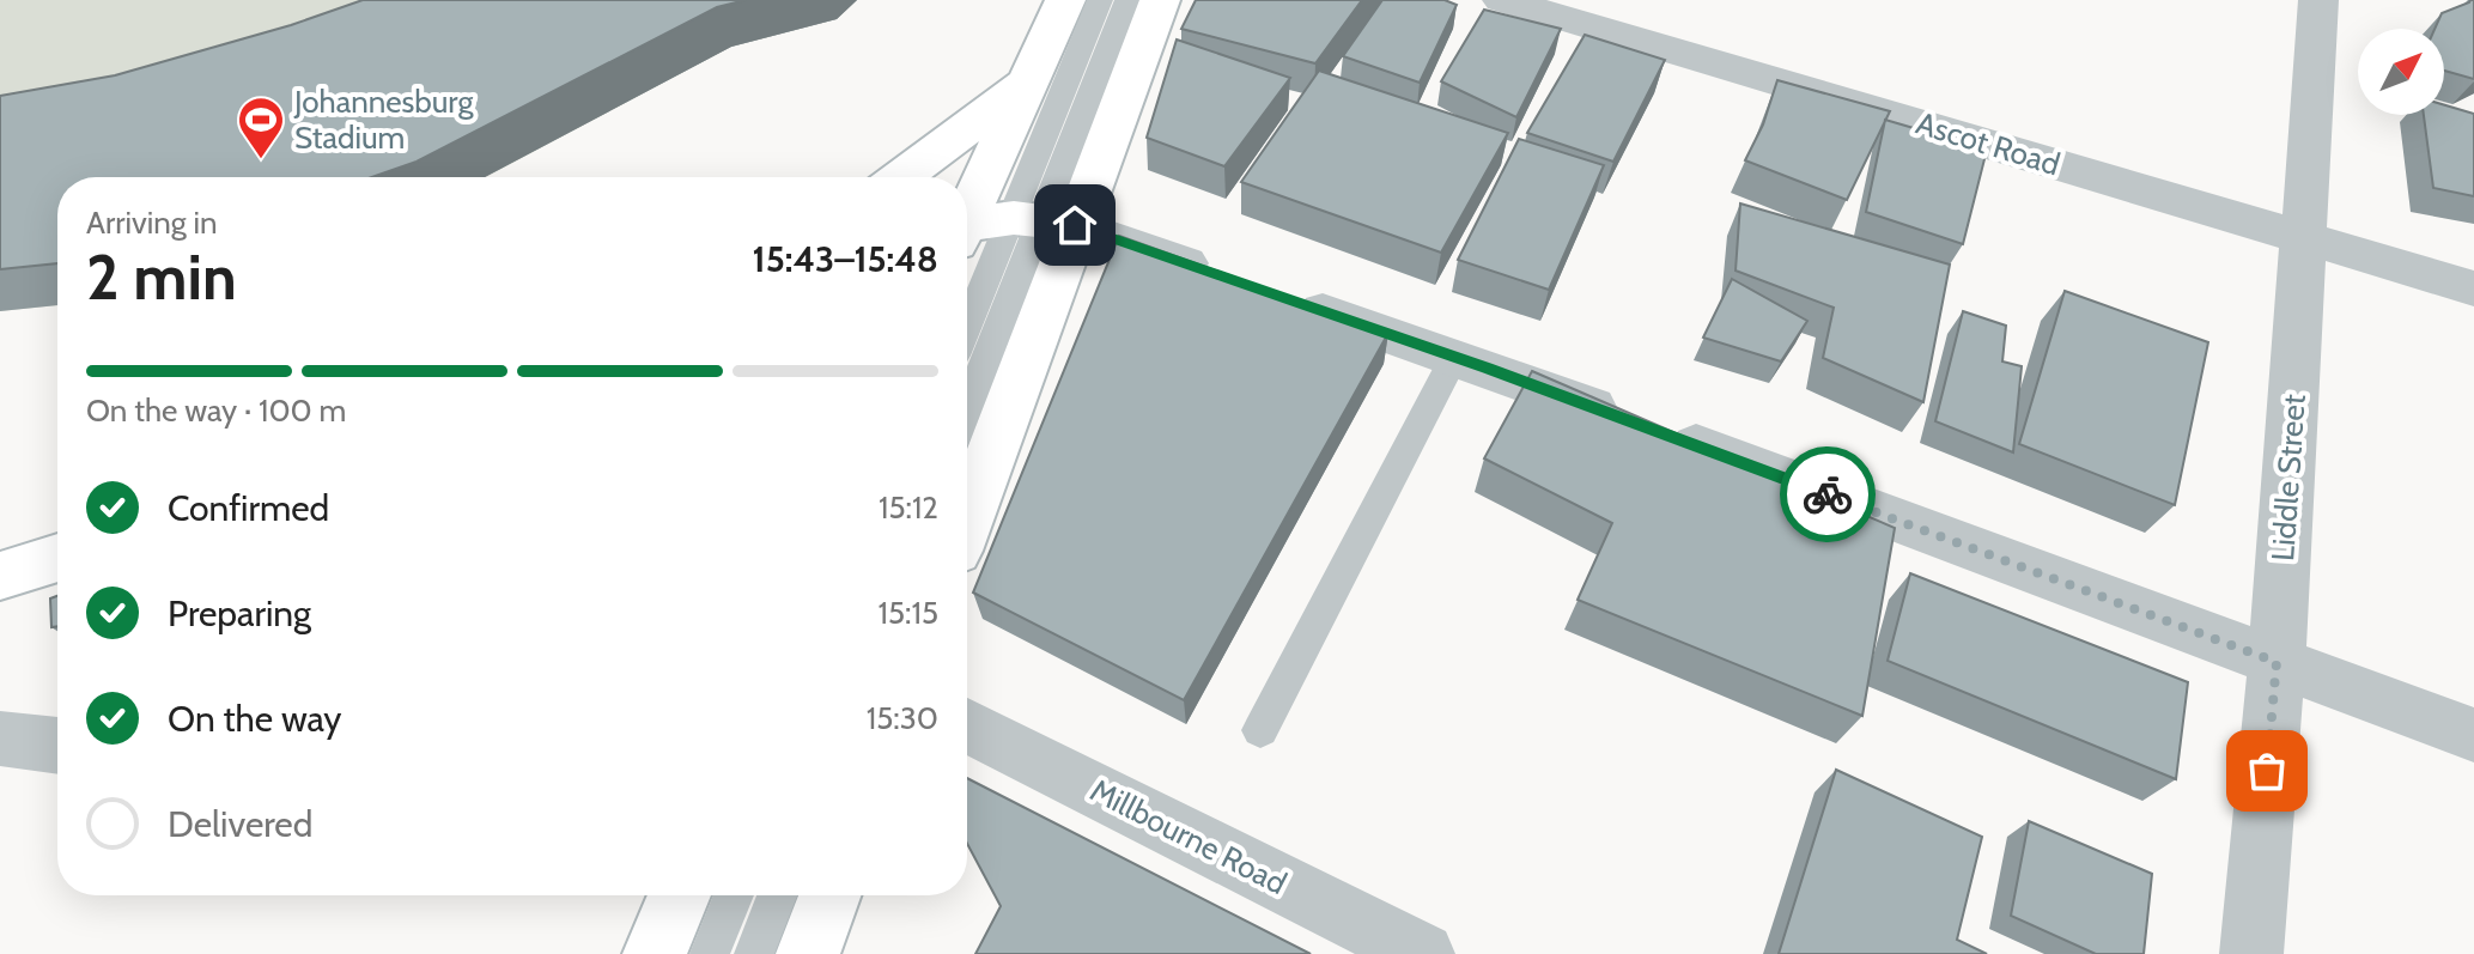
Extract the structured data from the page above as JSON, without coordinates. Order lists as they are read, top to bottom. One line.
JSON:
{"streets":{"street":["Ascot Road","Liddle Street","Millbourne Road"]},"crossings":[["Ascot Road","Liddle Street"]],"places":{"sports":["Johannesburg Stadium"]},"north":"top right","page":{"heading":["2 min","Arriving in","15:43–15:48"],"bar":"On the way · 100 m","list":[["Confirmed","15:12"],["Preparing","15:15"],["On the way","15:30"],"Delivered"]}}
